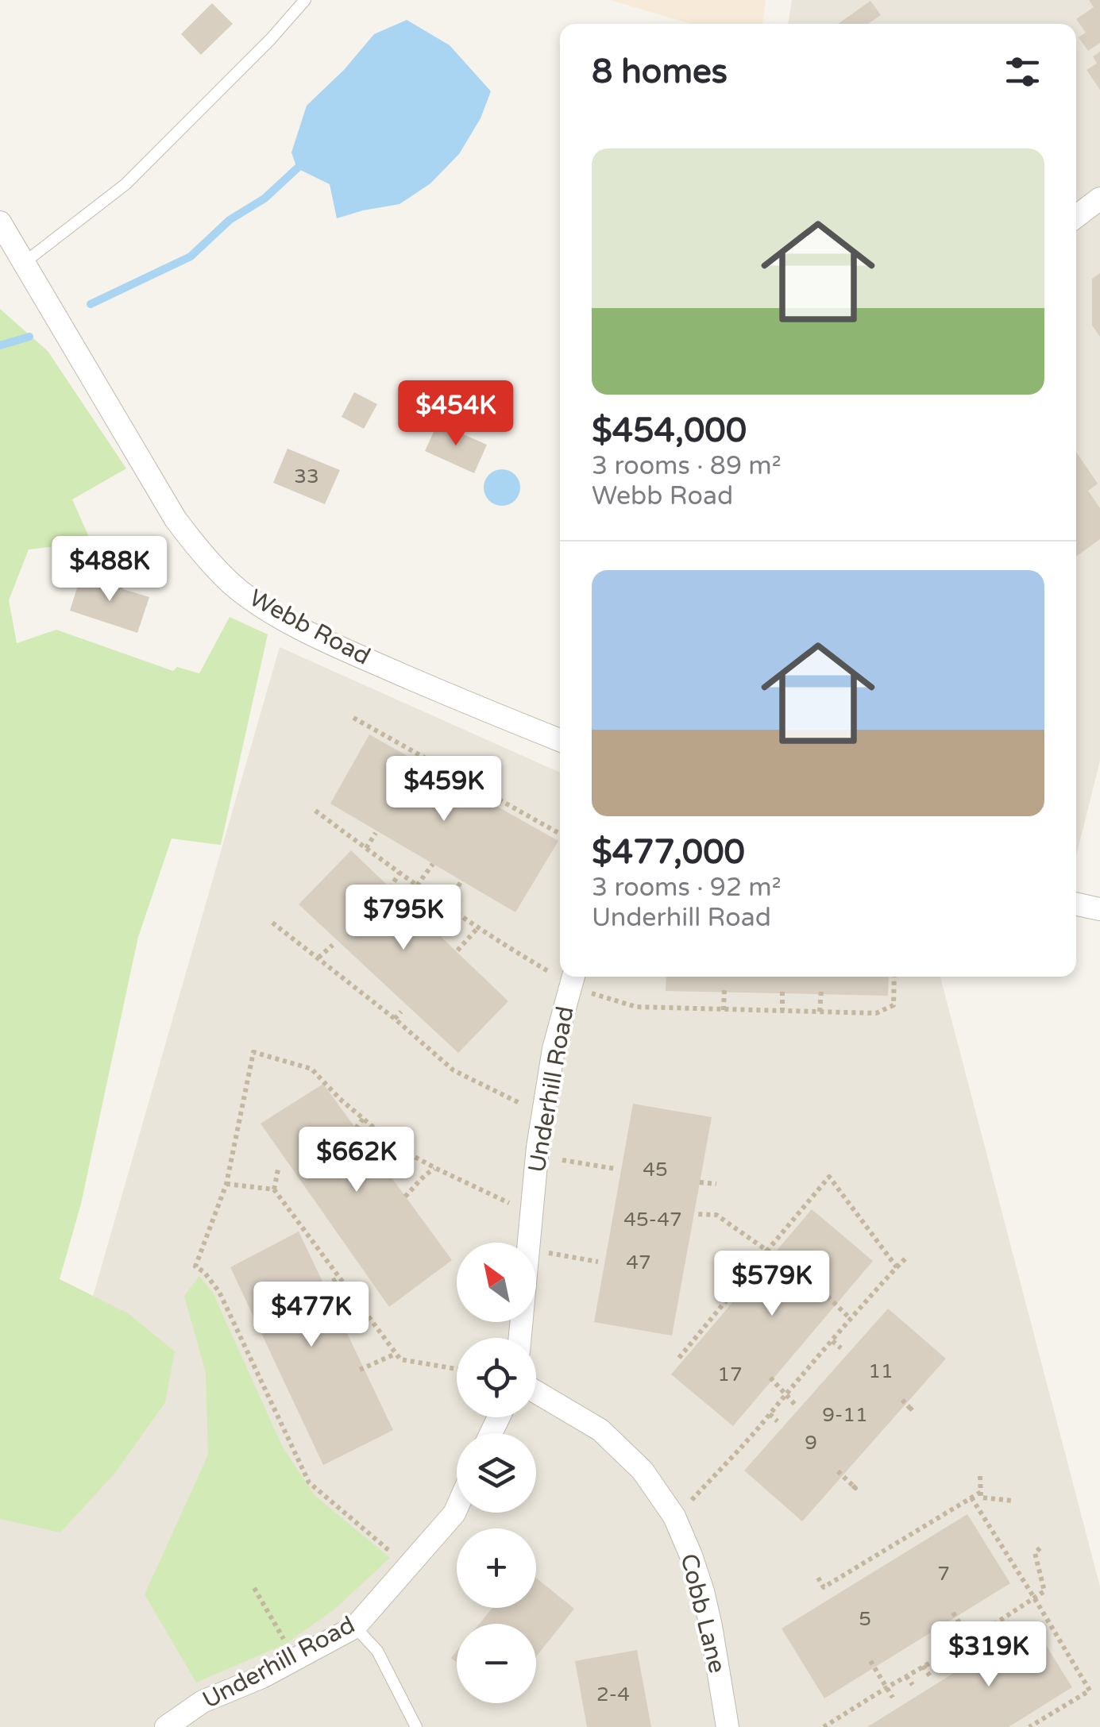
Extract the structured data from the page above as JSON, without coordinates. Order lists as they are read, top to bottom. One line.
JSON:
{"streets":{"street":["Webb Road","Underhill Road","Cobb Lane"]},"house_numbers":["33","45","45-47","47","11","17","9-11","9","7","5","2-4"],"north":"top left","page":{"heading":"8 homes","list":[{"name":"$454,000","note":"3 rooms · 89 m² · Webb Road"},{"name":"$477,000","note":"3 rooms · 92 m² · Underhill Road"}],"price":["$454K","$488K","$459K","$795K","$662K","$579K","$477K","$319K"],"map_buttons":["+","−"]}}
